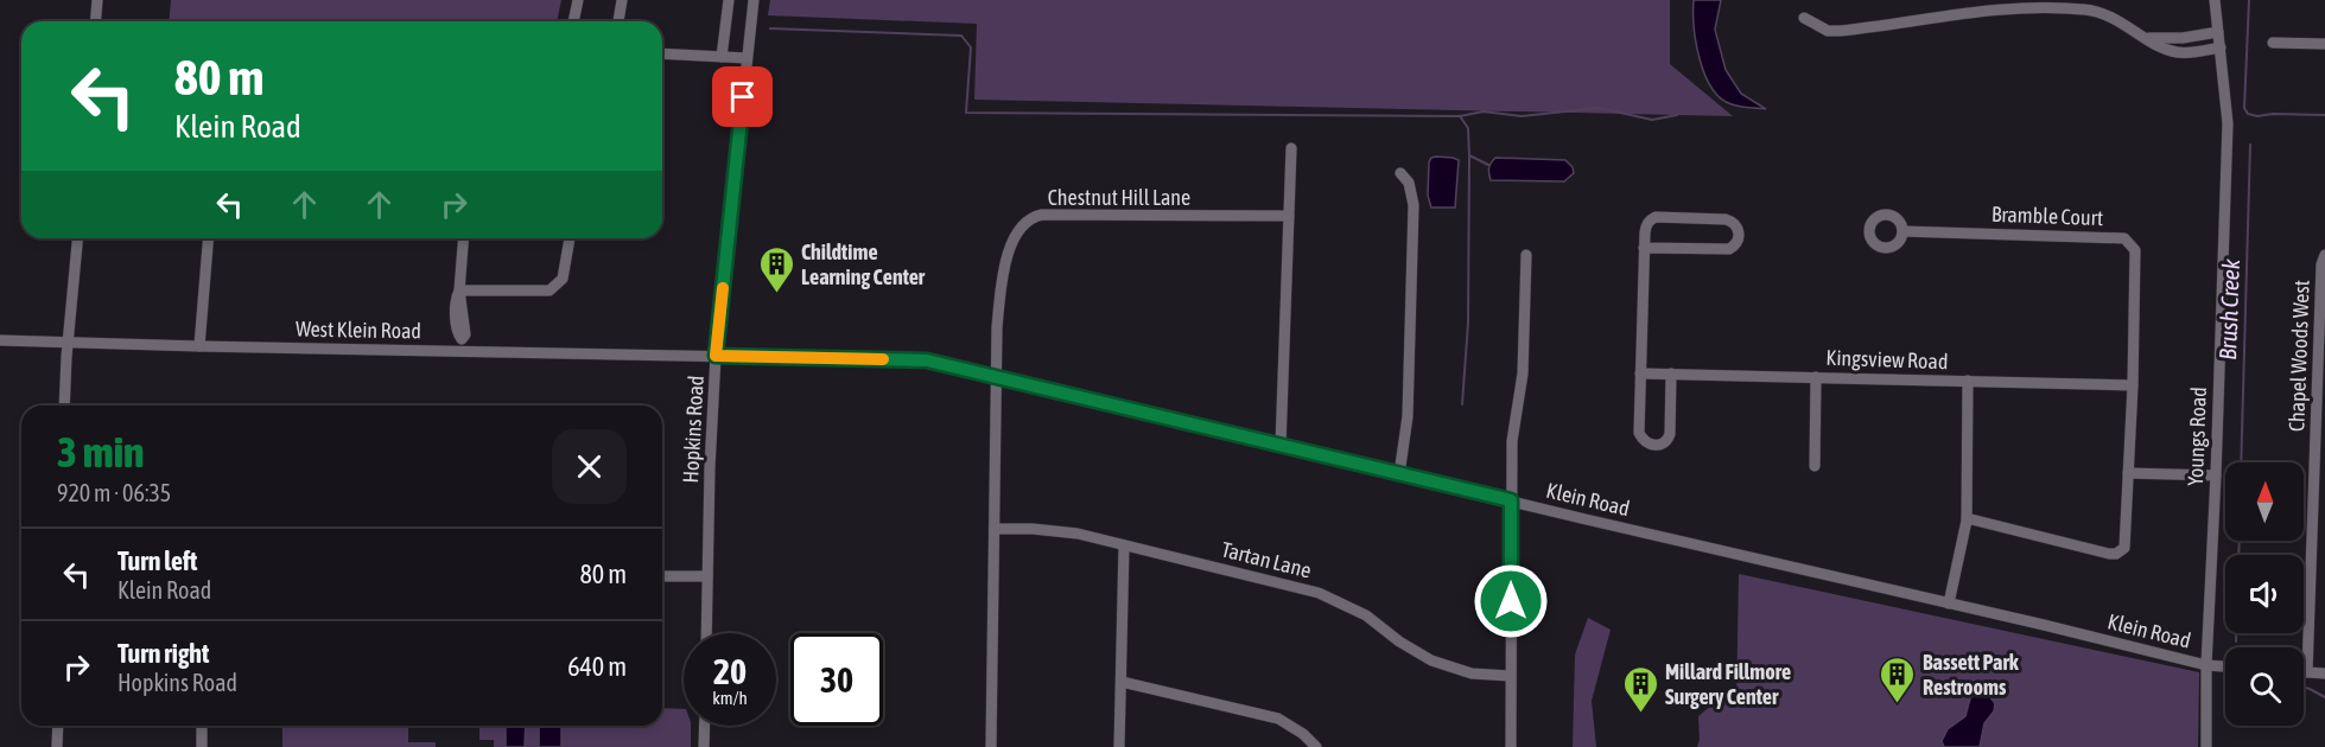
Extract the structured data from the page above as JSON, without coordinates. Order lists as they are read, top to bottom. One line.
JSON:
{"streets":{"street":["Chestnut Hill Lane","Bramble Court","West Klein Road","Chapel Woods West","Kingsview Road","Hopkins Road","Youngs Road","Klein Road","Tartan Lane"]},"crossings":[["Chestnut Hill Lane","Klein Road"],["Bramble Court","Kingsview Road"],["West Klein Road","Hopkins Road"],["West Klein Road","Klein Road"],["Hopkins Road","Klein Road"],["Youngs Road","Klein Road"]],"water":["Brush Creek"],"places":{"building":["Childtime Learning Center","Bassett Park Restrooms","Millard Fillmore Surgery Center"]},"north":"top","page":{"turn":["80 m","Klein Road"],"heading":["3 min","920 m · 06:35"],"list":[{"name":"Turn left","note":"Klein Road","value":"80 m"},{"name":"Turn right","note":"Hopkins Road","value":"640 m"}],"speed":"20 km/h","limit":"30"}}
